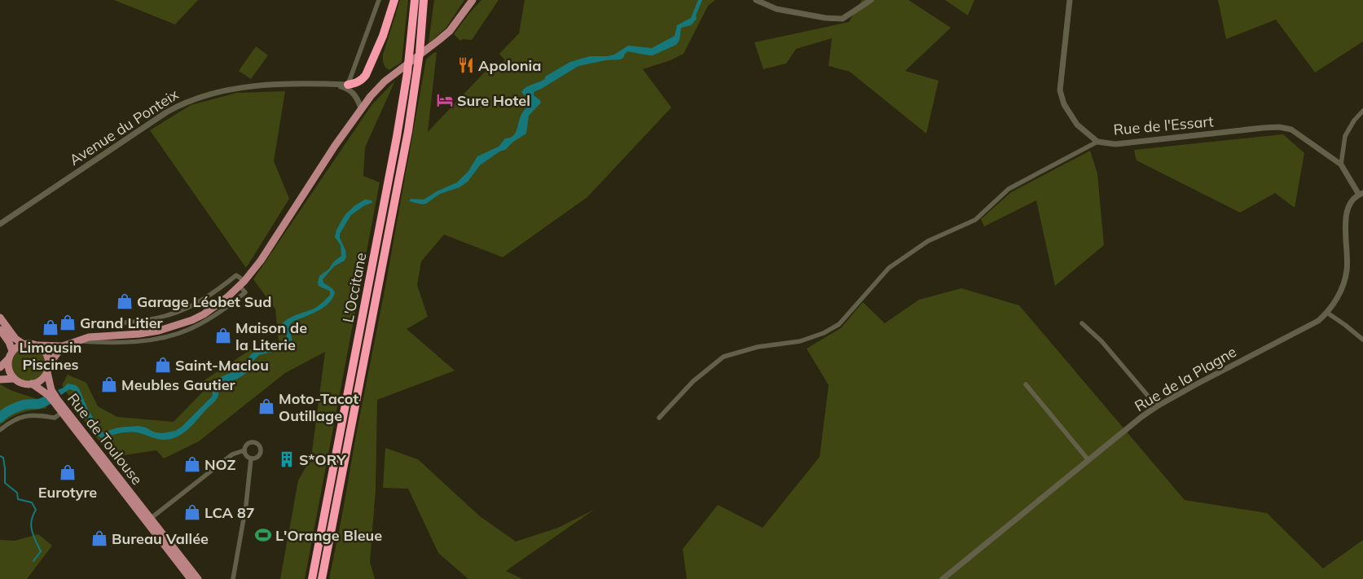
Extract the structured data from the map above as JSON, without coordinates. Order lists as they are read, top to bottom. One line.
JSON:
{"streets":{"highway":["L'Occitane"],"main road":["Rue de Toulouse"],"street":["Rue de l'Essart","Avenue du Ponteix","Rue de la Plagne"]},"crossings":[["Rue de l'Essart","Rue de la Plagne"]],"places":{"restaurant":["Apolonia"],"hotel":["Sure Hotel"],"shop":["Garage Léobet Sud","Grand Litier","Limousin Piscines","Maison de la Literie","Saint-Maclou","Meubles Gautier","Moto-Tacot Outillage","NOZ","Eurotyre","LCA 87","Bureau Vallée"],"building":["S*ORY"],"sports":["L'Orange Bleue"]}}
